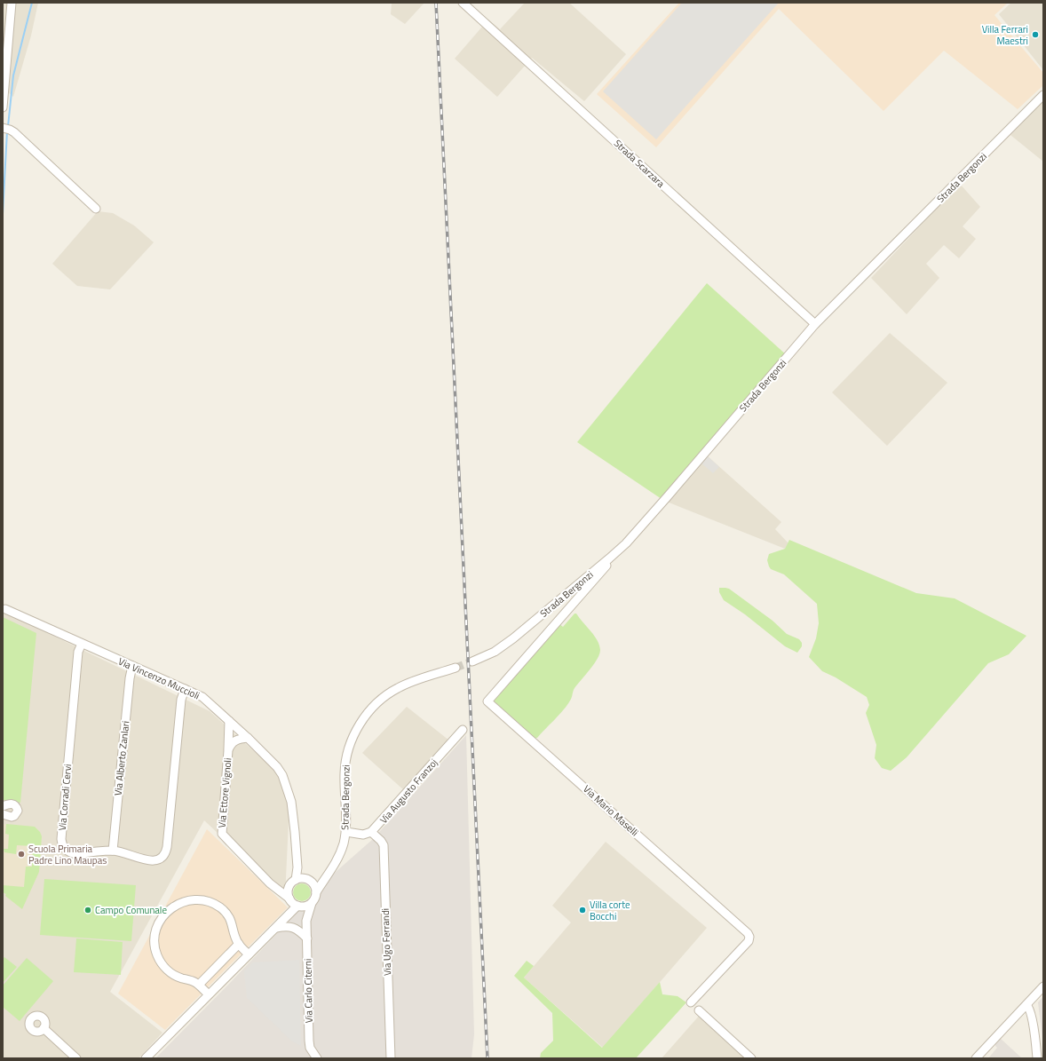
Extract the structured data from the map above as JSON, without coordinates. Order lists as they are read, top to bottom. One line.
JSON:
{"streets":{"street":["Strada Scarzara","Strada Bergonzi","Via Vincenzo Muccioli","Via Alberto Zanlari","Via Augusto Franzoj","Via Ettore Vignoli","Via Corradi Cervi","Via Mario Maselli","Via Ugo Ferrandi","Via Carlo Citerni"]},"crossings":[["Strada Scarzara","Strada Bergonzi"],["Strada Bergonzi","Via Vincenzo Muccioli"],["Strada Bergonzi","Via Augusto Franzoj"],["Strada Bergonzi","Via Ettore Vignoli"],["Strada Bergonzi","Via Mario Maselli"],["Strada Bergonzi","Via Carlo Citerni"],["Via Vincenzo Muccioli","Via Alberto Zanlari"],["Via Vincenzo Muccioli","Via Ettore Vignoli"],["Via Vincenzo Muccioli","Via Corradi Cervi"],["Via Vincenzo Muccioli","Via Carlo Citerni"],["Via Alberto Zanlari","Via Corradi Cervi"],["Via Augusto Franzoj","Via Ugo Ferrandi"],["Via Ettore Vignoli","Via Carlo Citerni"]],"places":["Villa Ferrari Maestri","Scuola Primaria Padre Lino Maupas","Campo Comunale","Villa corte Bocchi"]}
